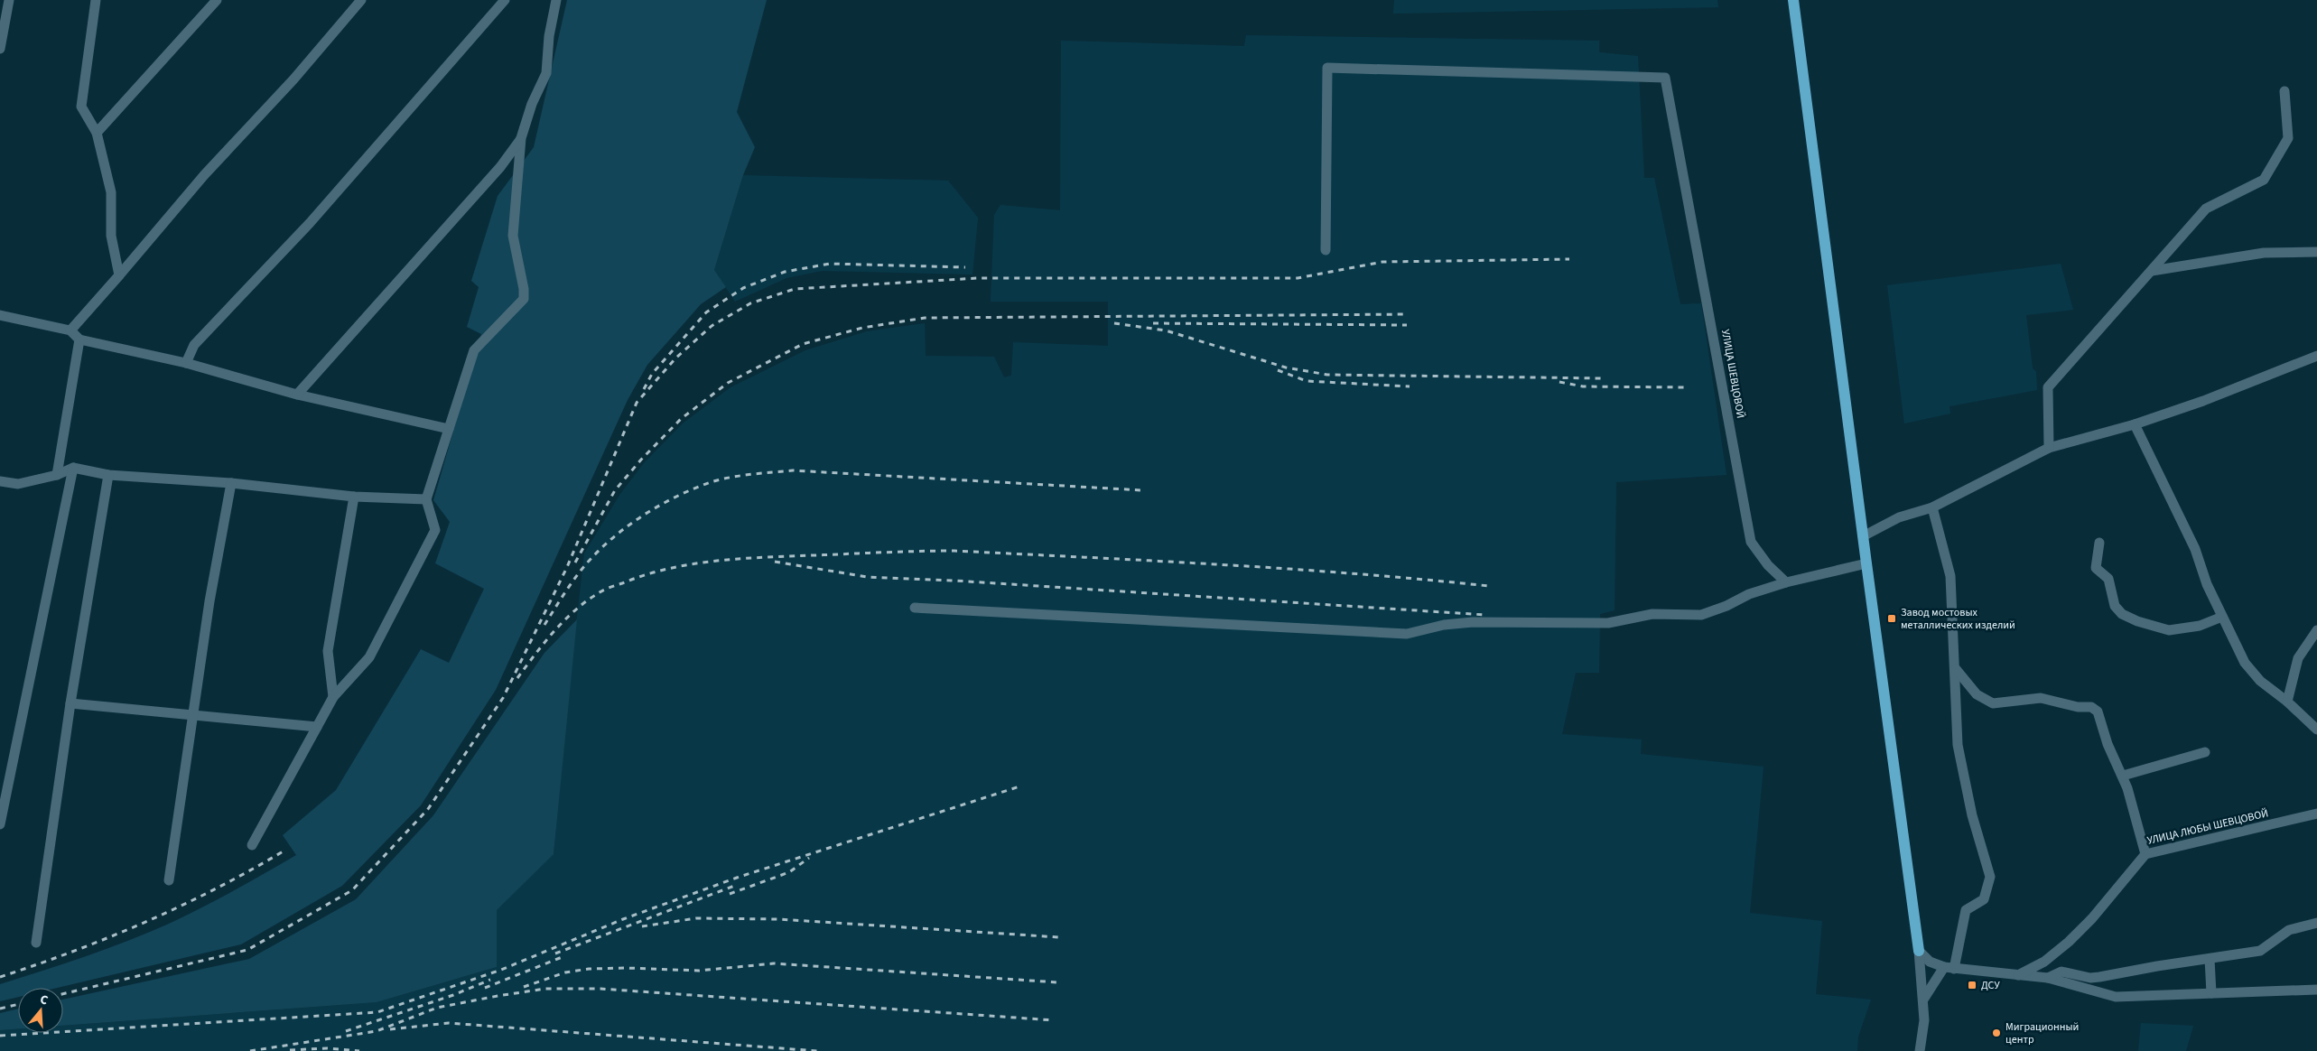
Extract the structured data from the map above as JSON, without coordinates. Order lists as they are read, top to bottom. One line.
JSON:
{"streets":{"street":["УЛИЦА ШЕВЦОВОЙ","УЛИЦА ЛЮБЫ ШЕВЦОВОЙ"]},"places":{"transit":["Завод мостовых металлических изделий","ДСУ"],"other":["Миграционный центр"]},"north":"top"}
